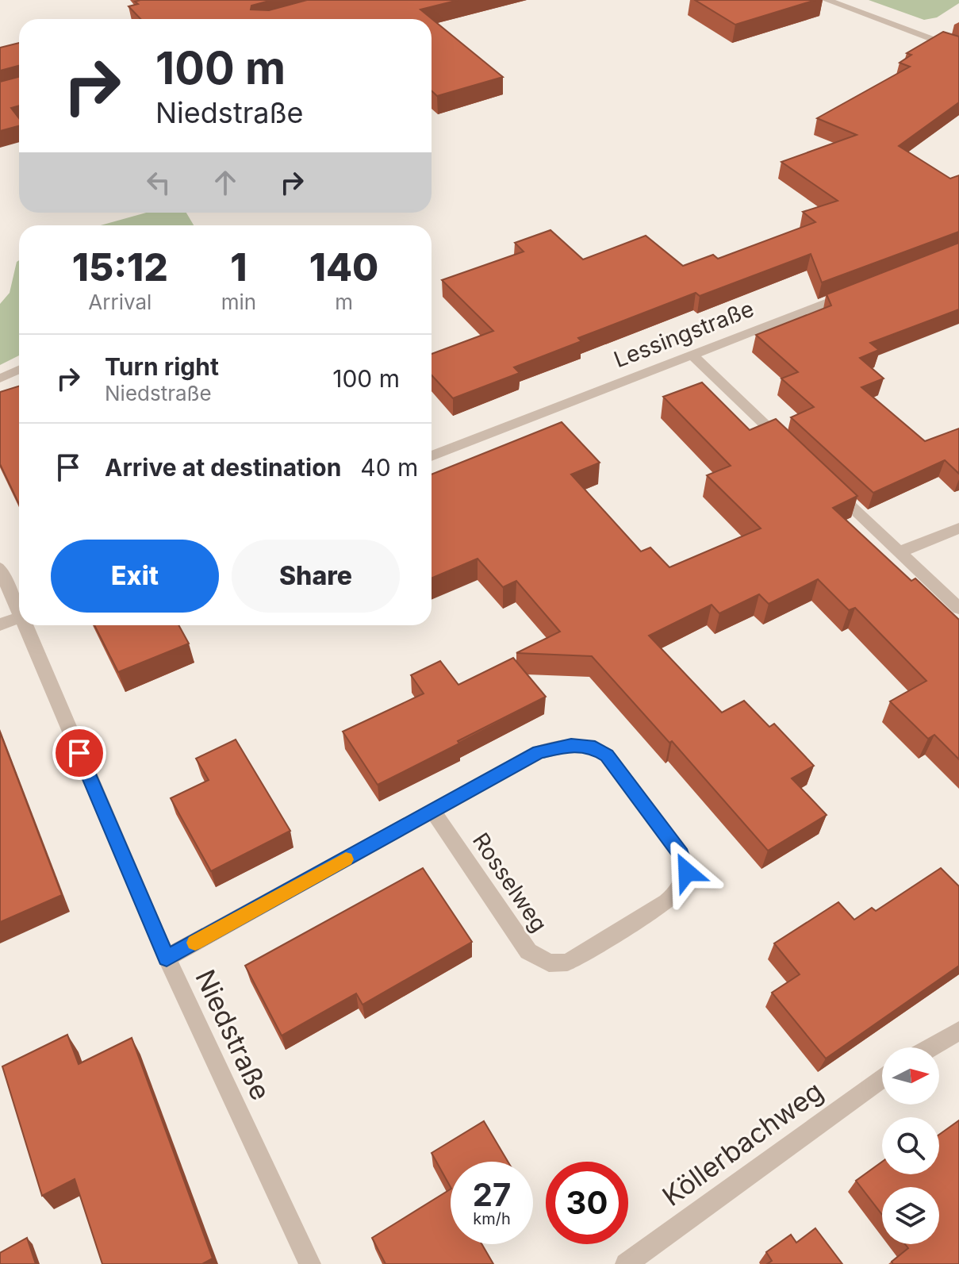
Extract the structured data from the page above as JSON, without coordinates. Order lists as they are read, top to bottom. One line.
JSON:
{"streets":{"street":["Lessingstraße","Rosselweg","Niedstraße","Köllerbachweg"]},"crossings":[["Rosselweg","Niedstraße"]],"north":"right","page":{"turn":["100 m","Niedstraße"],"eta":["15:12","Arrival","1","min","140","m"],"list":[{"name":"Turn right","note":"Niedstraße","value":"100 m"},{"name":"Arrive at destination","value":"40 m"}],"buttons":["Exit","Share"],"speed":"27 km/h","limit":"30"}}
